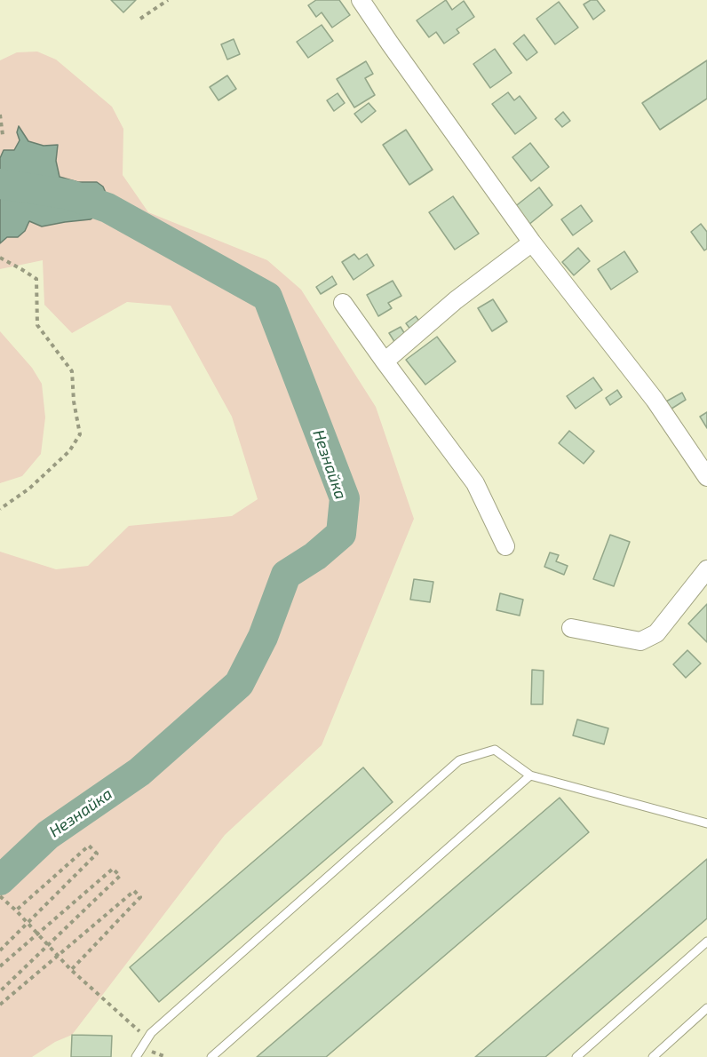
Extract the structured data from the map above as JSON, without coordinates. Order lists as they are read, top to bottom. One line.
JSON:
{"water":["Незнайка"]}
